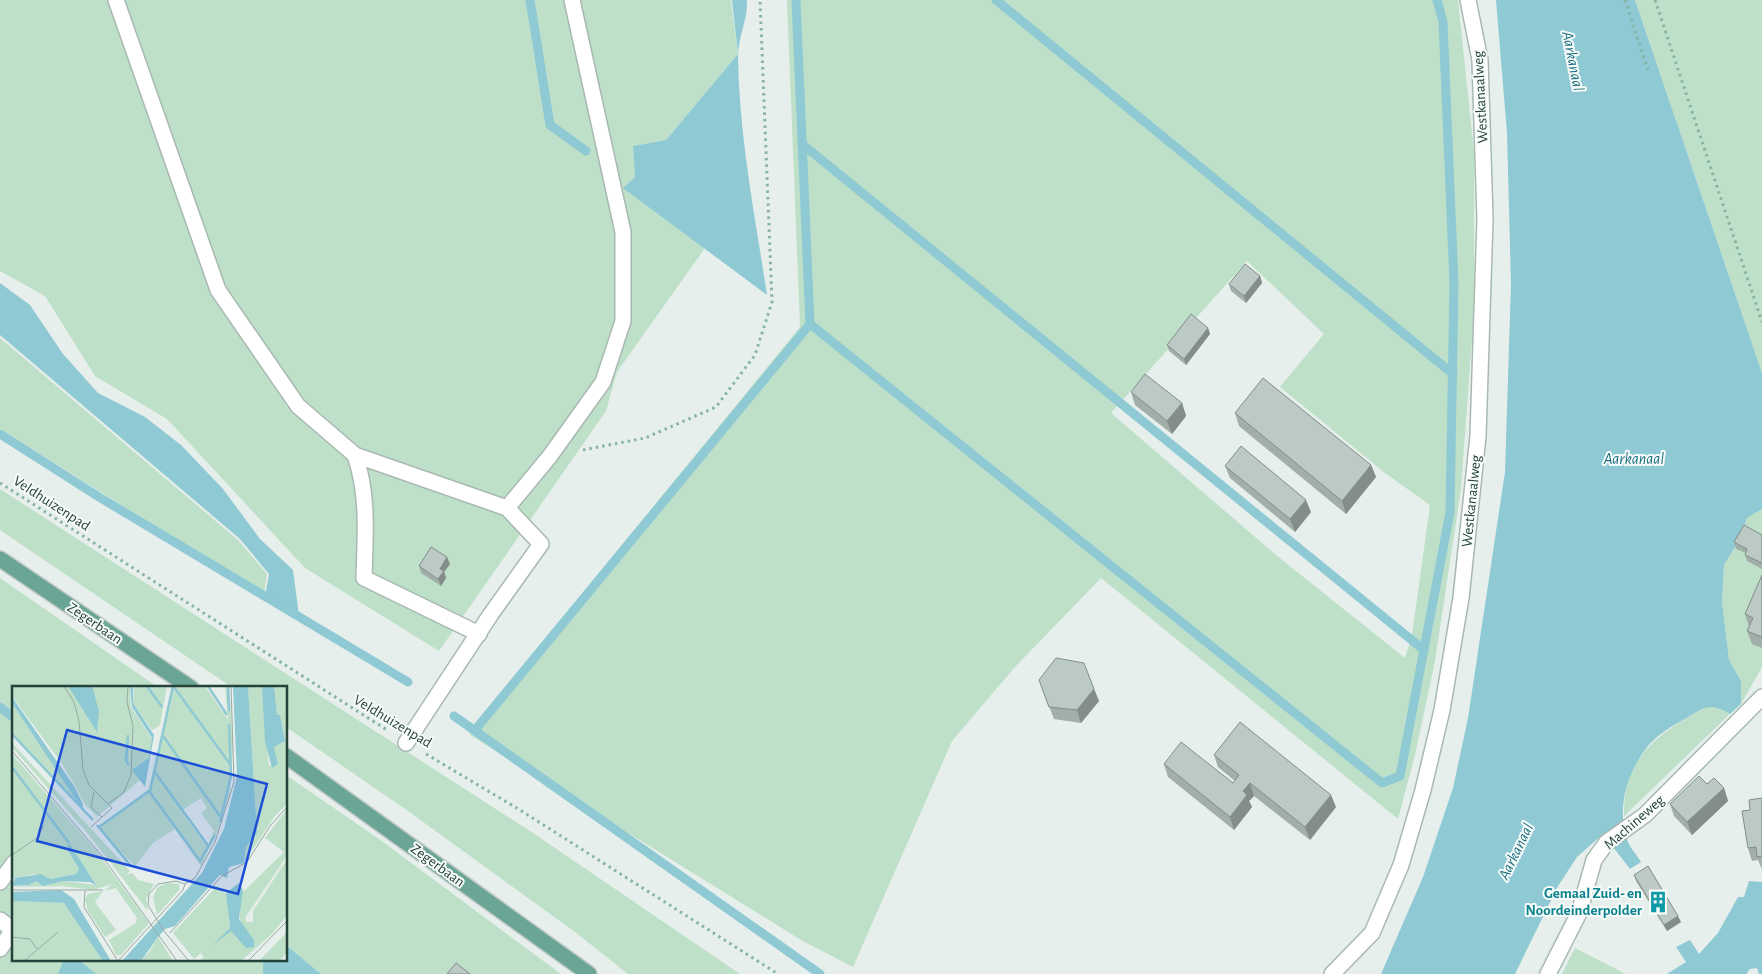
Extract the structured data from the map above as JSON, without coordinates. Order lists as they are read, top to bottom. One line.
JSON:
{"streets":{"main road":["Zegerbaan"],"street":["Westkanaalweg","Machineweg"],"path":["Veldhuizenpad"]},"water":["Aarkanaal"],"places":{"building":["Gemaal Zuid- en Noordeinderpolder"]}}
